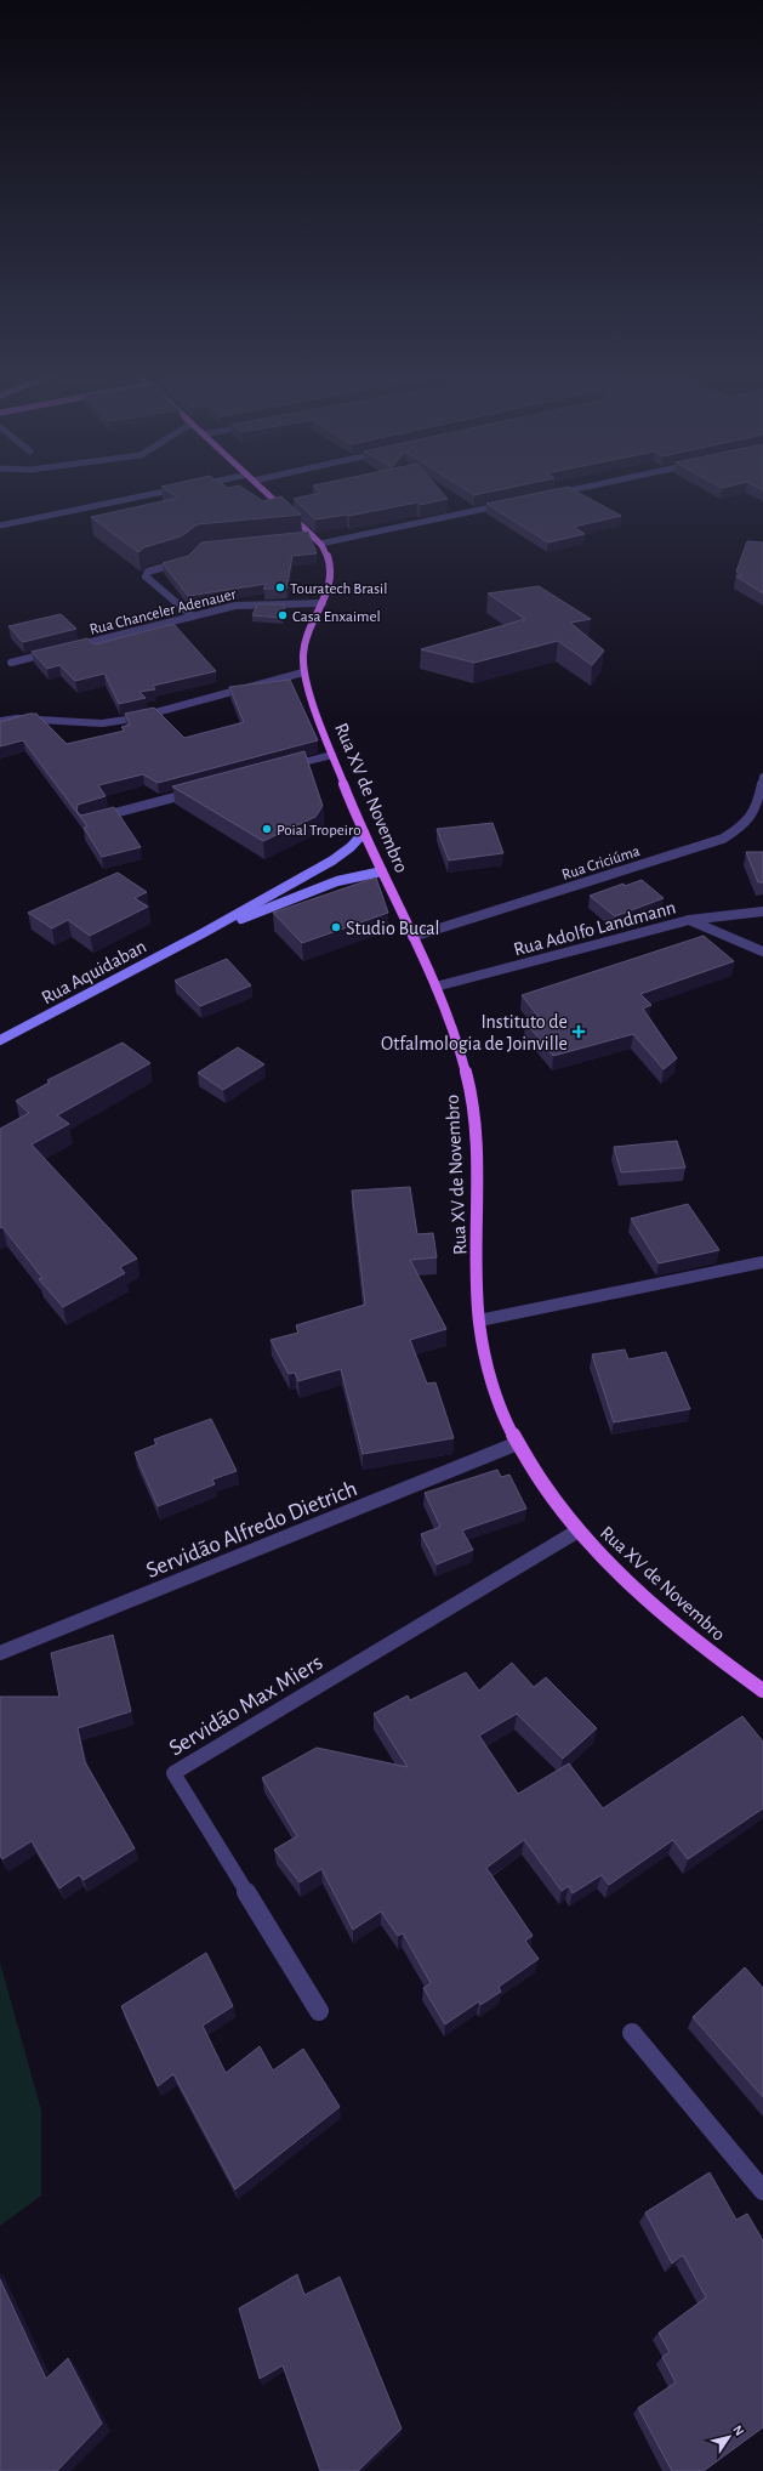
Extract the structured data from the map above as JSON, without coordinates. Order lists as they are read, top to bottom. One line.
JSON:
{"streets":{"main road":["Rua XV de Novembro"],"street":["Rua Chanceler Adenauer","Rua Criciúma","Rua Adolfo Landmann","Rua Aquidaban","Servidão Alfredo Dietrich","Servidão Max Miers"]},"crossings":[["Rua Chanceler Adenauer","Rua XV de Novembro"],["Rua XV de Novembro","Rua Criciúma"],["Rua XV de Novembro","Rua Adolfo Landmann"],["Rua XV de Novembro","Rua Aquidaban"],["Rua XV de Novembro","Servidão Alfredo Dietrich"],["Rua XV de Novembro","Servidão Max Miers"]],"places":{"other":["Touratech Brasil","Casa Enxaimel","Poial Tropeiro","Studio Bucal"],"health":["Instituto de Otfalmologia de Joinville"]},"north":"top right"}
